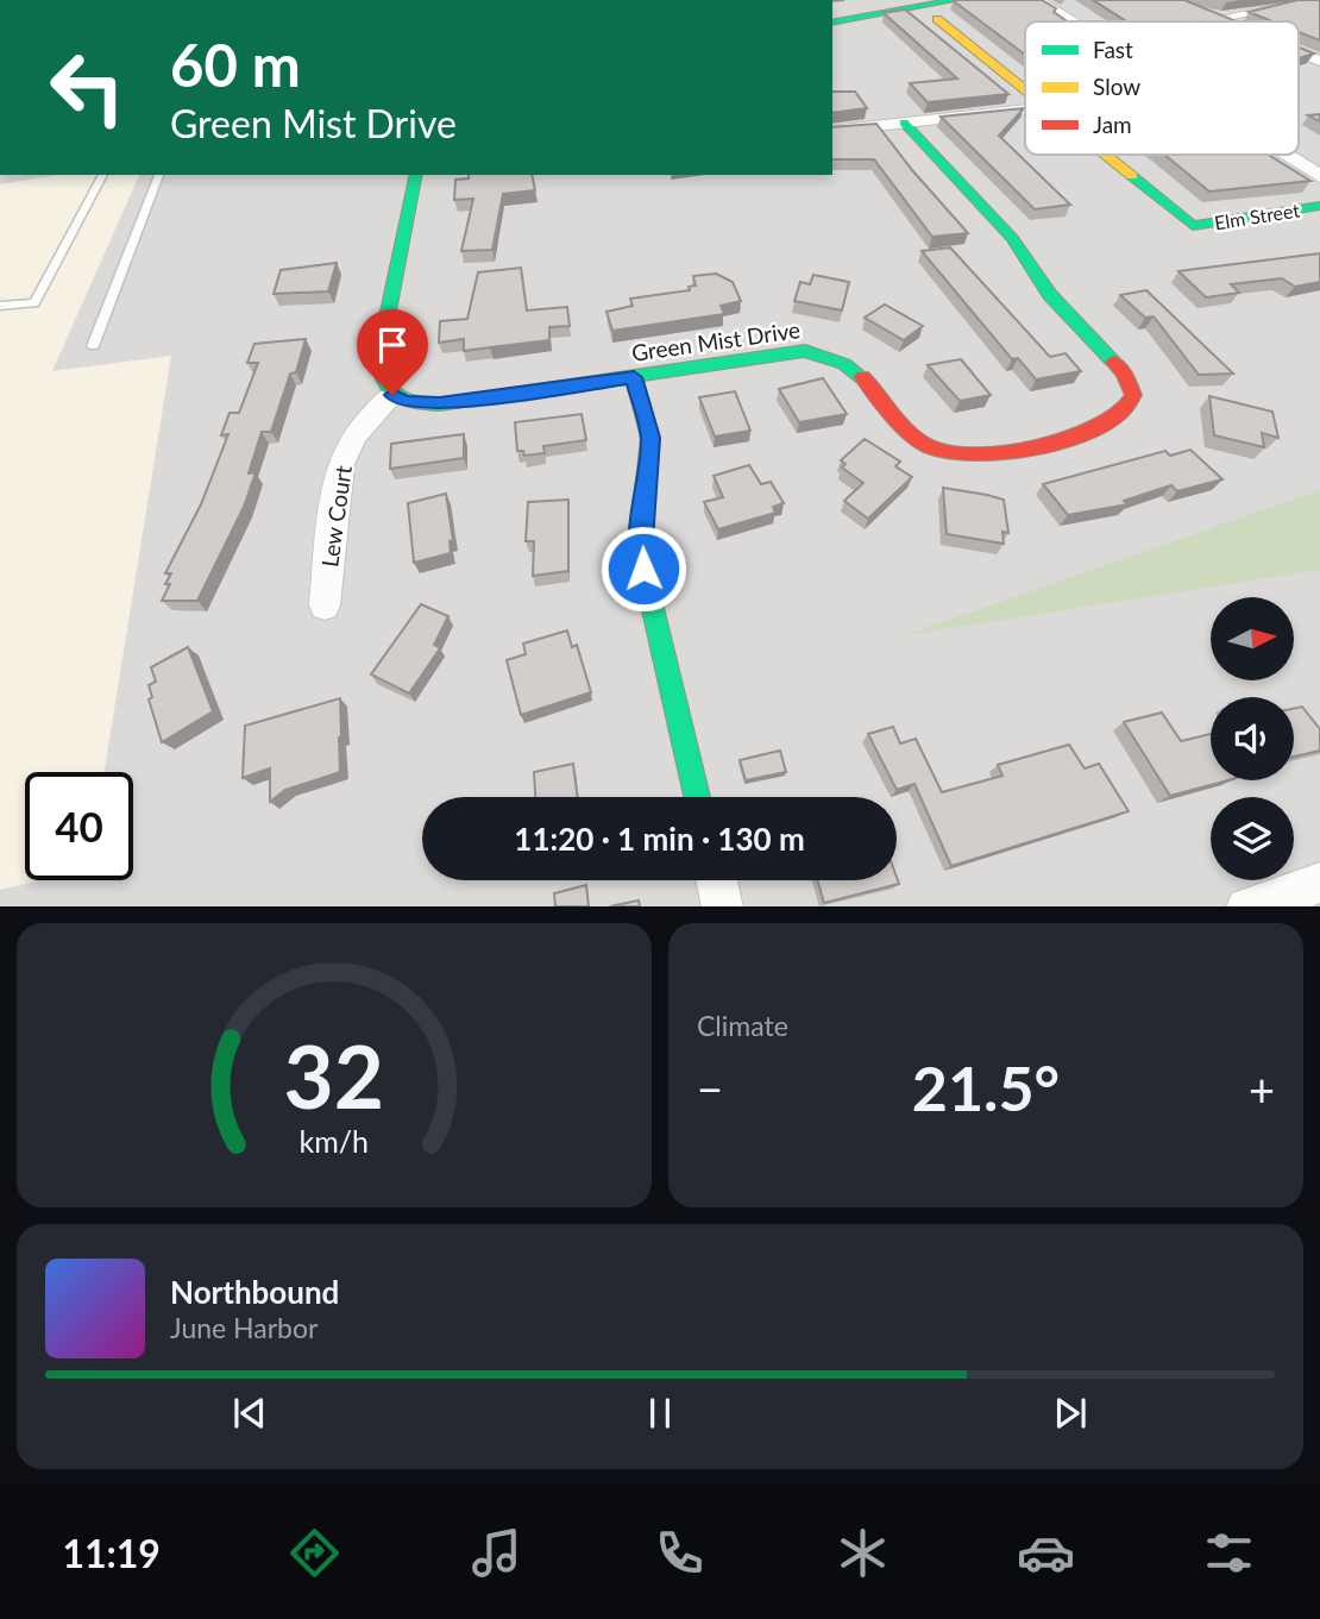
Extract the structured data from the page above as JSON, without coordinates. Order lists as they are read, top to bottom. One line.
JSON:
{"streets":{"street":["Elm Street","Green Mist Drive","Lew Court"]},"crossings":[["Green Mist Drive","Lew Court"]],"legend":["Fast","Slow","Jam"],"north":"right","page":{"turn":["60 m","Green Mist Drive"],"limit":"40","trip":"11:20 · 1 min · 130 m","tile":"Climate","heat":["−","21.5°","+"],"song":["Northbound","June Harbor"],"tabs":"11:19","gauge":["32","km/h"]}}
